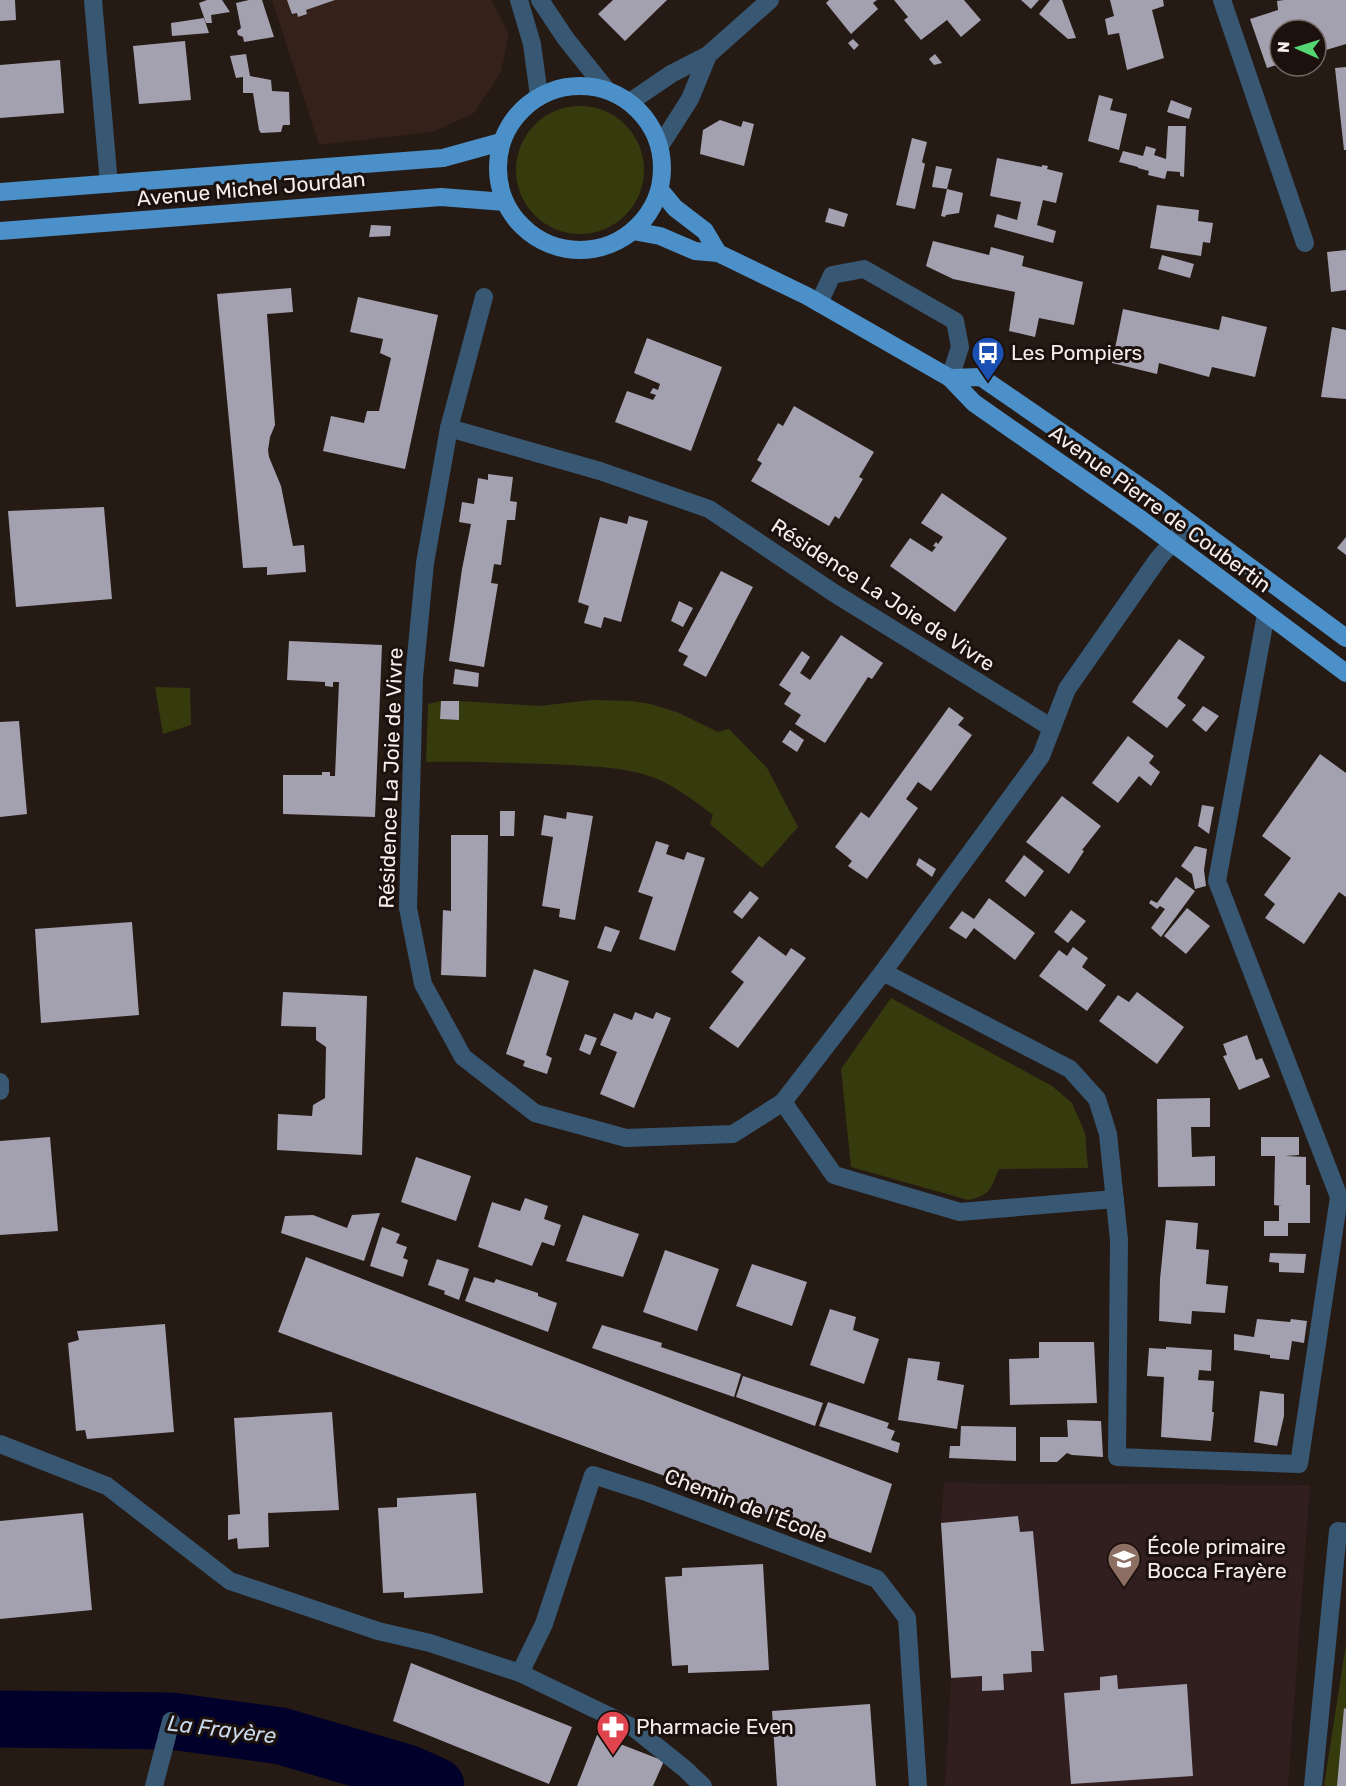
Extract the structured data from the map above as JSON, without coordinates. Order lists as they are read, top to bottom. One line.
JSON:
{"streets":{"main road":["Avenue Michel Jourdan","Avenue Pierre de Coubertin"],"street":["Résidence La Joie de Vivre","Chemin de l'École"]},"crossings":[["Avenue Michel Jourdan","Avenue Pierre de Coubertin"],["Avenue Pierre de Coubertin","Résidence La Joie de Vivre"]],"water":["La Frayère"],"places":{"bus stop":["Les Pompiers"],"school or university":["École primaire Bocca Frayère"],"pharmacy":["Pharmacie Even"]},"north":"left"}
